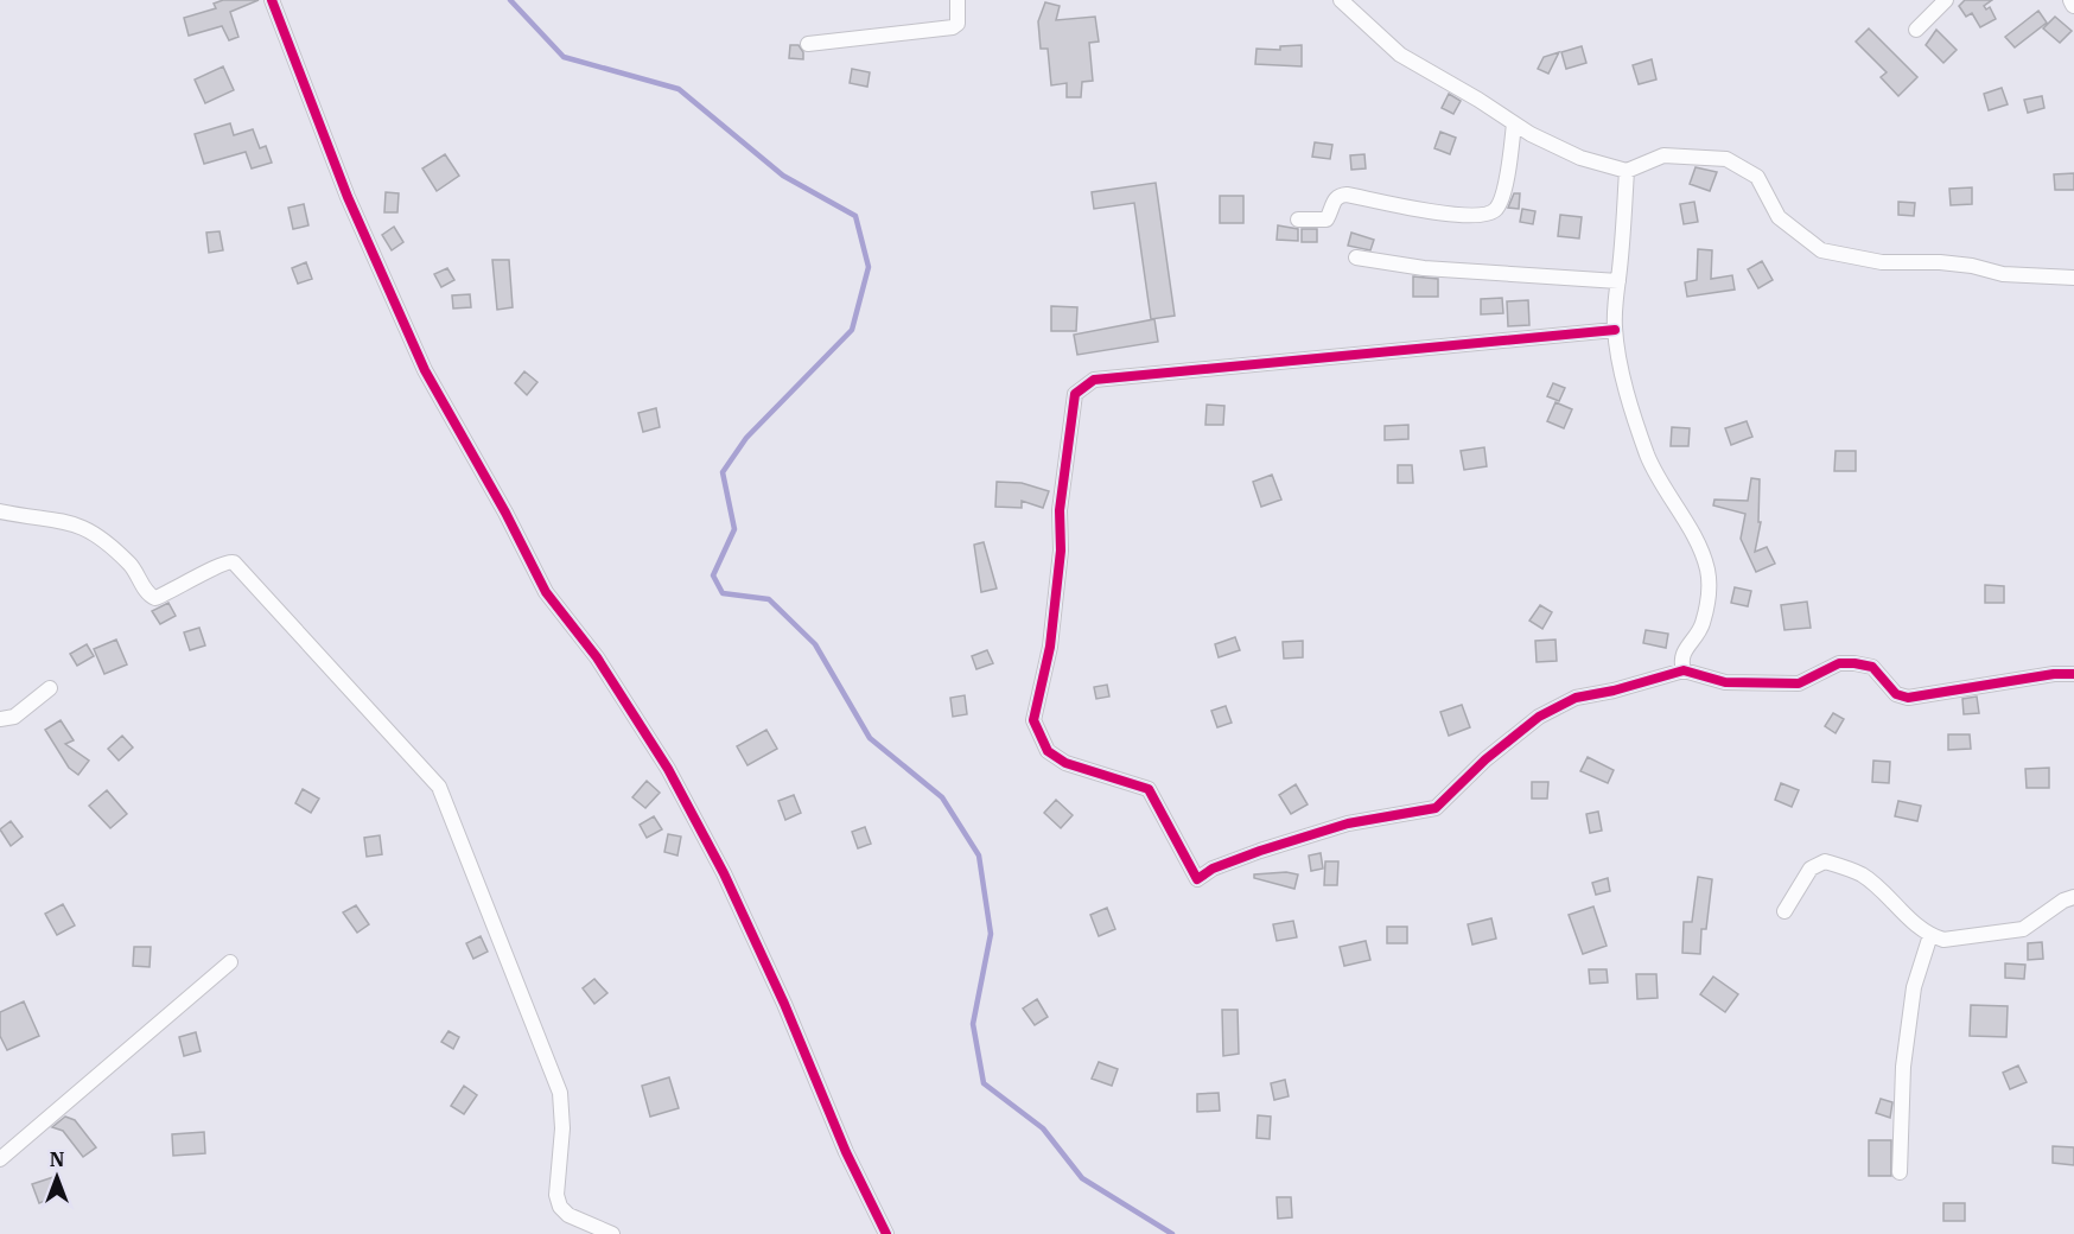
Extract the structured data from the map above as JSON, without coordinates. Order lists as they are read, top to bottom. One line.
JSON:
{"north":"top"}
